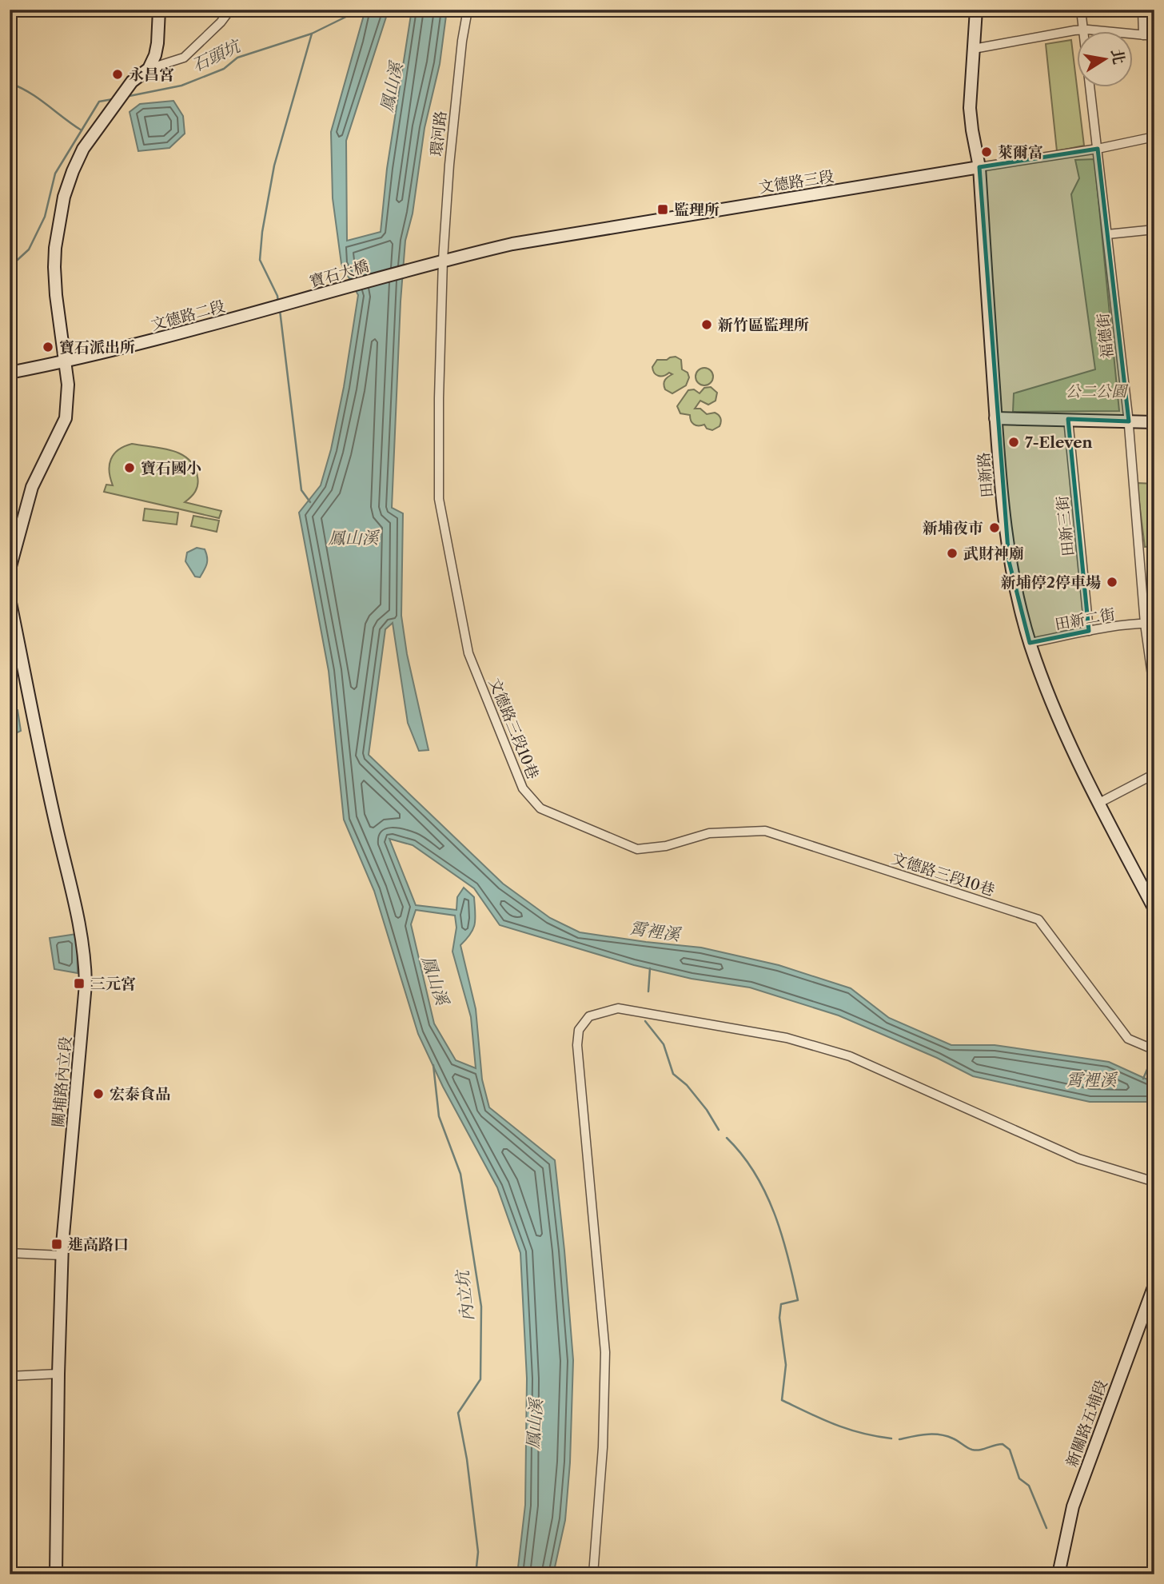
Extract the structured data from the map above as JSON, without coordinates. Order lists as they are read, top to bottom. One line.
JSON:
{"streets":{"main road":["文德路三段","寶石大橋","文德路二段","田新路","關埔路內立段","新關路五埔段"],"street":["環河路","福德街","田新三街","田新二街","文德路三段10巷"]},"crossings":[["環河路","文德路三段"],["環河路","寶石大橋"],["環河路","文德路三段10巷"],["文德路三段","寶石大橋"],["文德路三段","福德街"],["文德路三段","田新路"],["文德路三段","文德路三段10巷"],["寶石大橋","文德路二段"],["寶石大橋","文德路三段10巷"],["福德街","田新二街"],["田新路","田新二街"],["田新三街","田新二街"]],"water":["石頭坑","鳳山溪","霄裡溪","內立坑"],"parks":["公二公園"],"places":{"other":["永昌宮","萊爾富","新竹區監理所","寶石派出所","7-Eleven","寶石國小","新埔夜市","武財神廟","新埔停2停車場","宏泰食品"],"transit":["監理所","三元宮","進高路口"]},"north":"right"}
